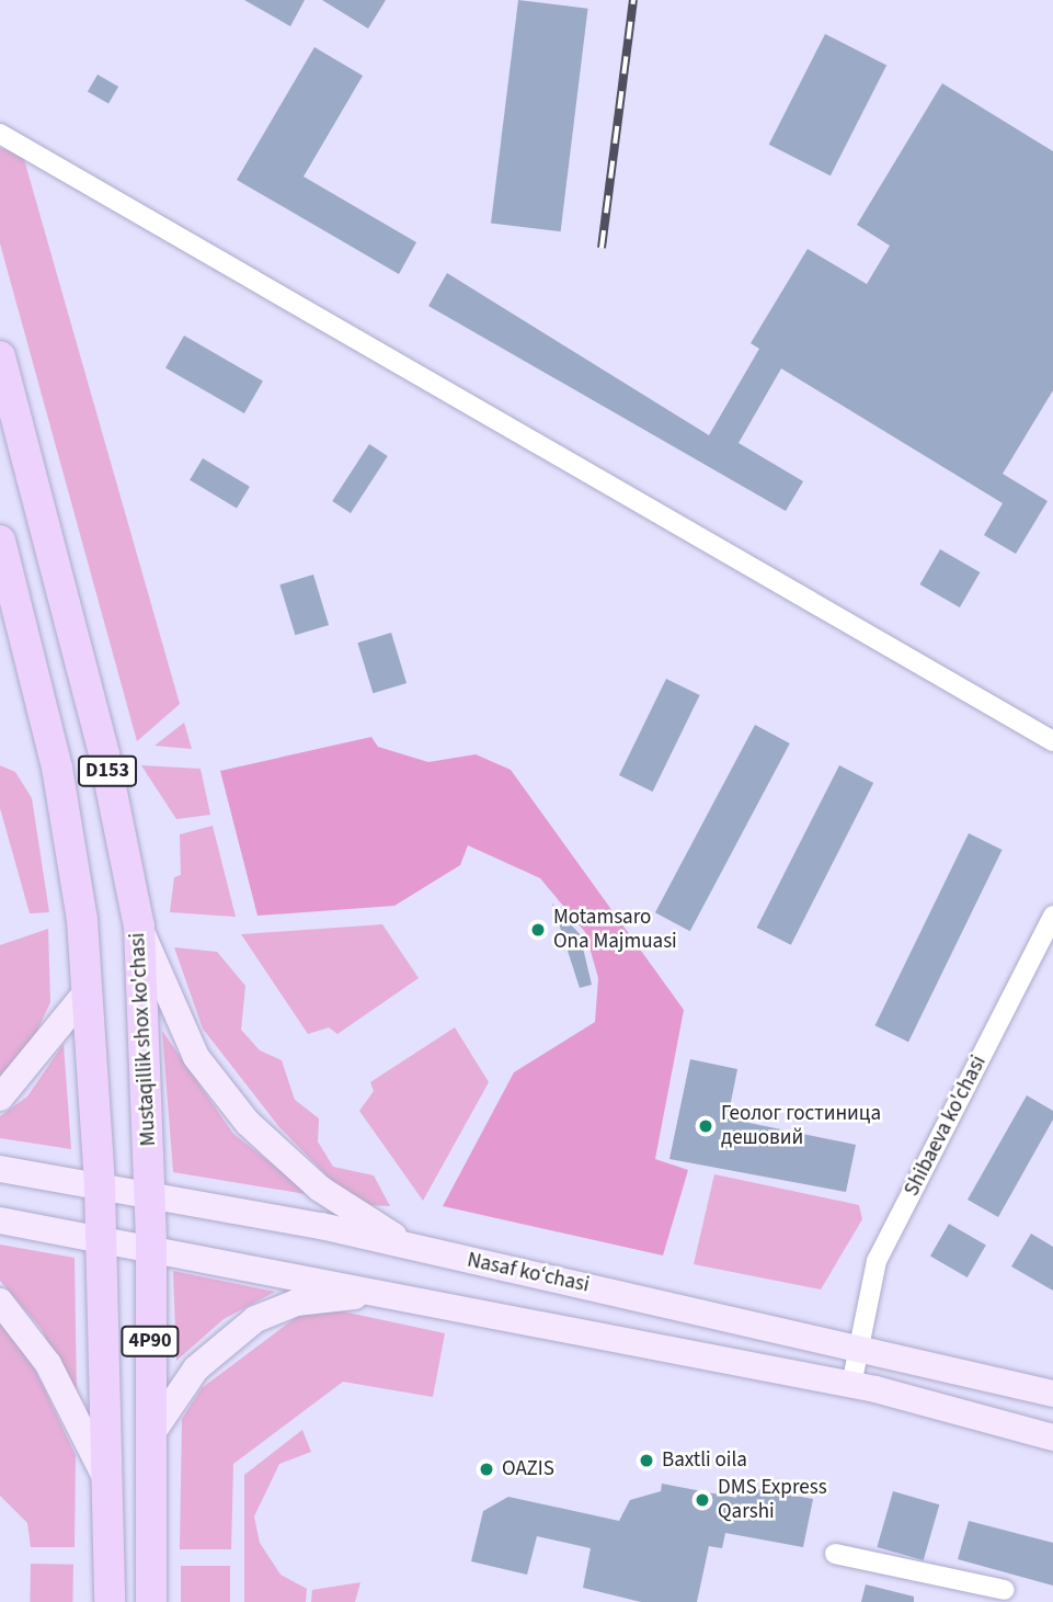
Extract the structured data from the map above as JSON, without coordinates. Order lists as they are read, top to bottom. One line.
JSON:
{"streets":{"main road":["D153","Mustaqillik shox ko'chasi","Nasaf ko‘chasi","4P90"],"street":["Shibaeva ko'chasi"]},"crossings":[["D153","Nasaf ko‘chasi"],["Mustaqillik shox ko'chasi","Nasaf ko‘chasi"],["Shibaeva ko'chasi","Nasaf ko‘chasi"]],"places":["Motamsaro Ona Majmuasi","Геолог гостиница дешовий","Baxtli oila","OAZIS","DMS Express Qarshi"]}
